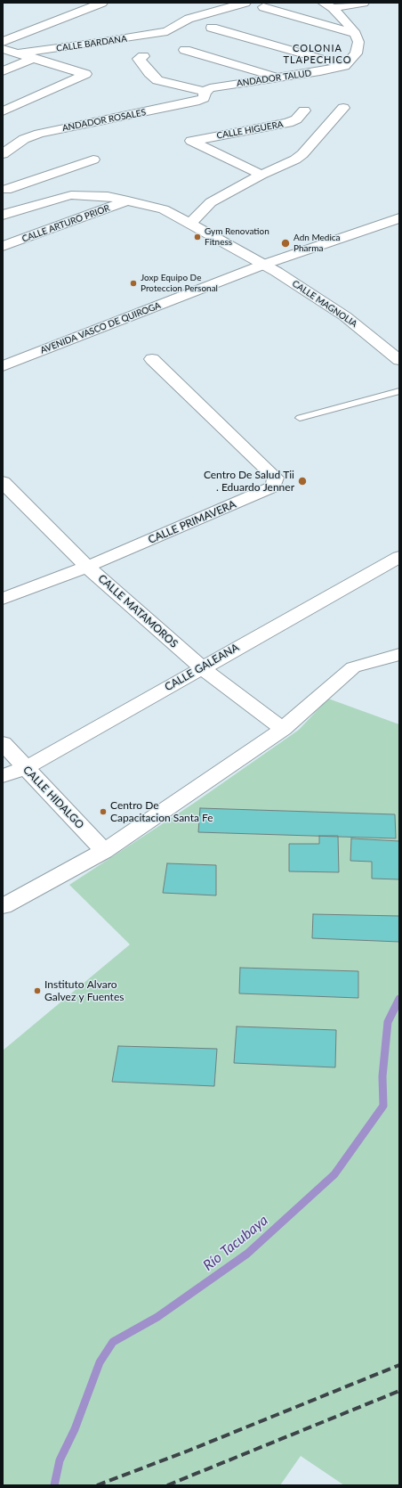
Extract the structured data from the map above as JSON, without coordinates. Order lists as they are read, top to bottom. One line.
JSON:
{"streets":{"street":["CALLE BARDANA","ANDADOR TALUD","ANDADOR ROSALES","CALLE HIGUERA","CALLE ARTURO PRIOR","CALLE MAGNOLIA","AVENIDA VASCO DE QUIROGA","CALLE PRIMAVERA","CALLE MATAMOROS","CALLE GALEANA","CALLE HIDALGO"]},"crossings":[["ANDADOR TALUD","ANDADOR ROSALES"],["CALLE ARTURO PRIOR","CALLE MAGNOLIA"],["CALLE MAGNOLIA","AVENIDA VASCO DE QUIROGA"],["CALLE PRIMAVERA","CALLE MATAMOROS"],["CALLE MATAMOROS","CALLE GALEANA"],["CALLE GALEANA","CALLE HIDALGO"]],"districts":["COLONIA TLAPECHICO"],"water":["Río Tacubaya"],"places":["Gym Renovation Fitness","Adn Medica Pharma","Joxp Equipo De Proteccion Personal","Centro De Salud Tii . Eduardo Jenner","Centro De Capacitacion Santa Fe","Instituto Alvaro Galvez y Fuentes"]}
